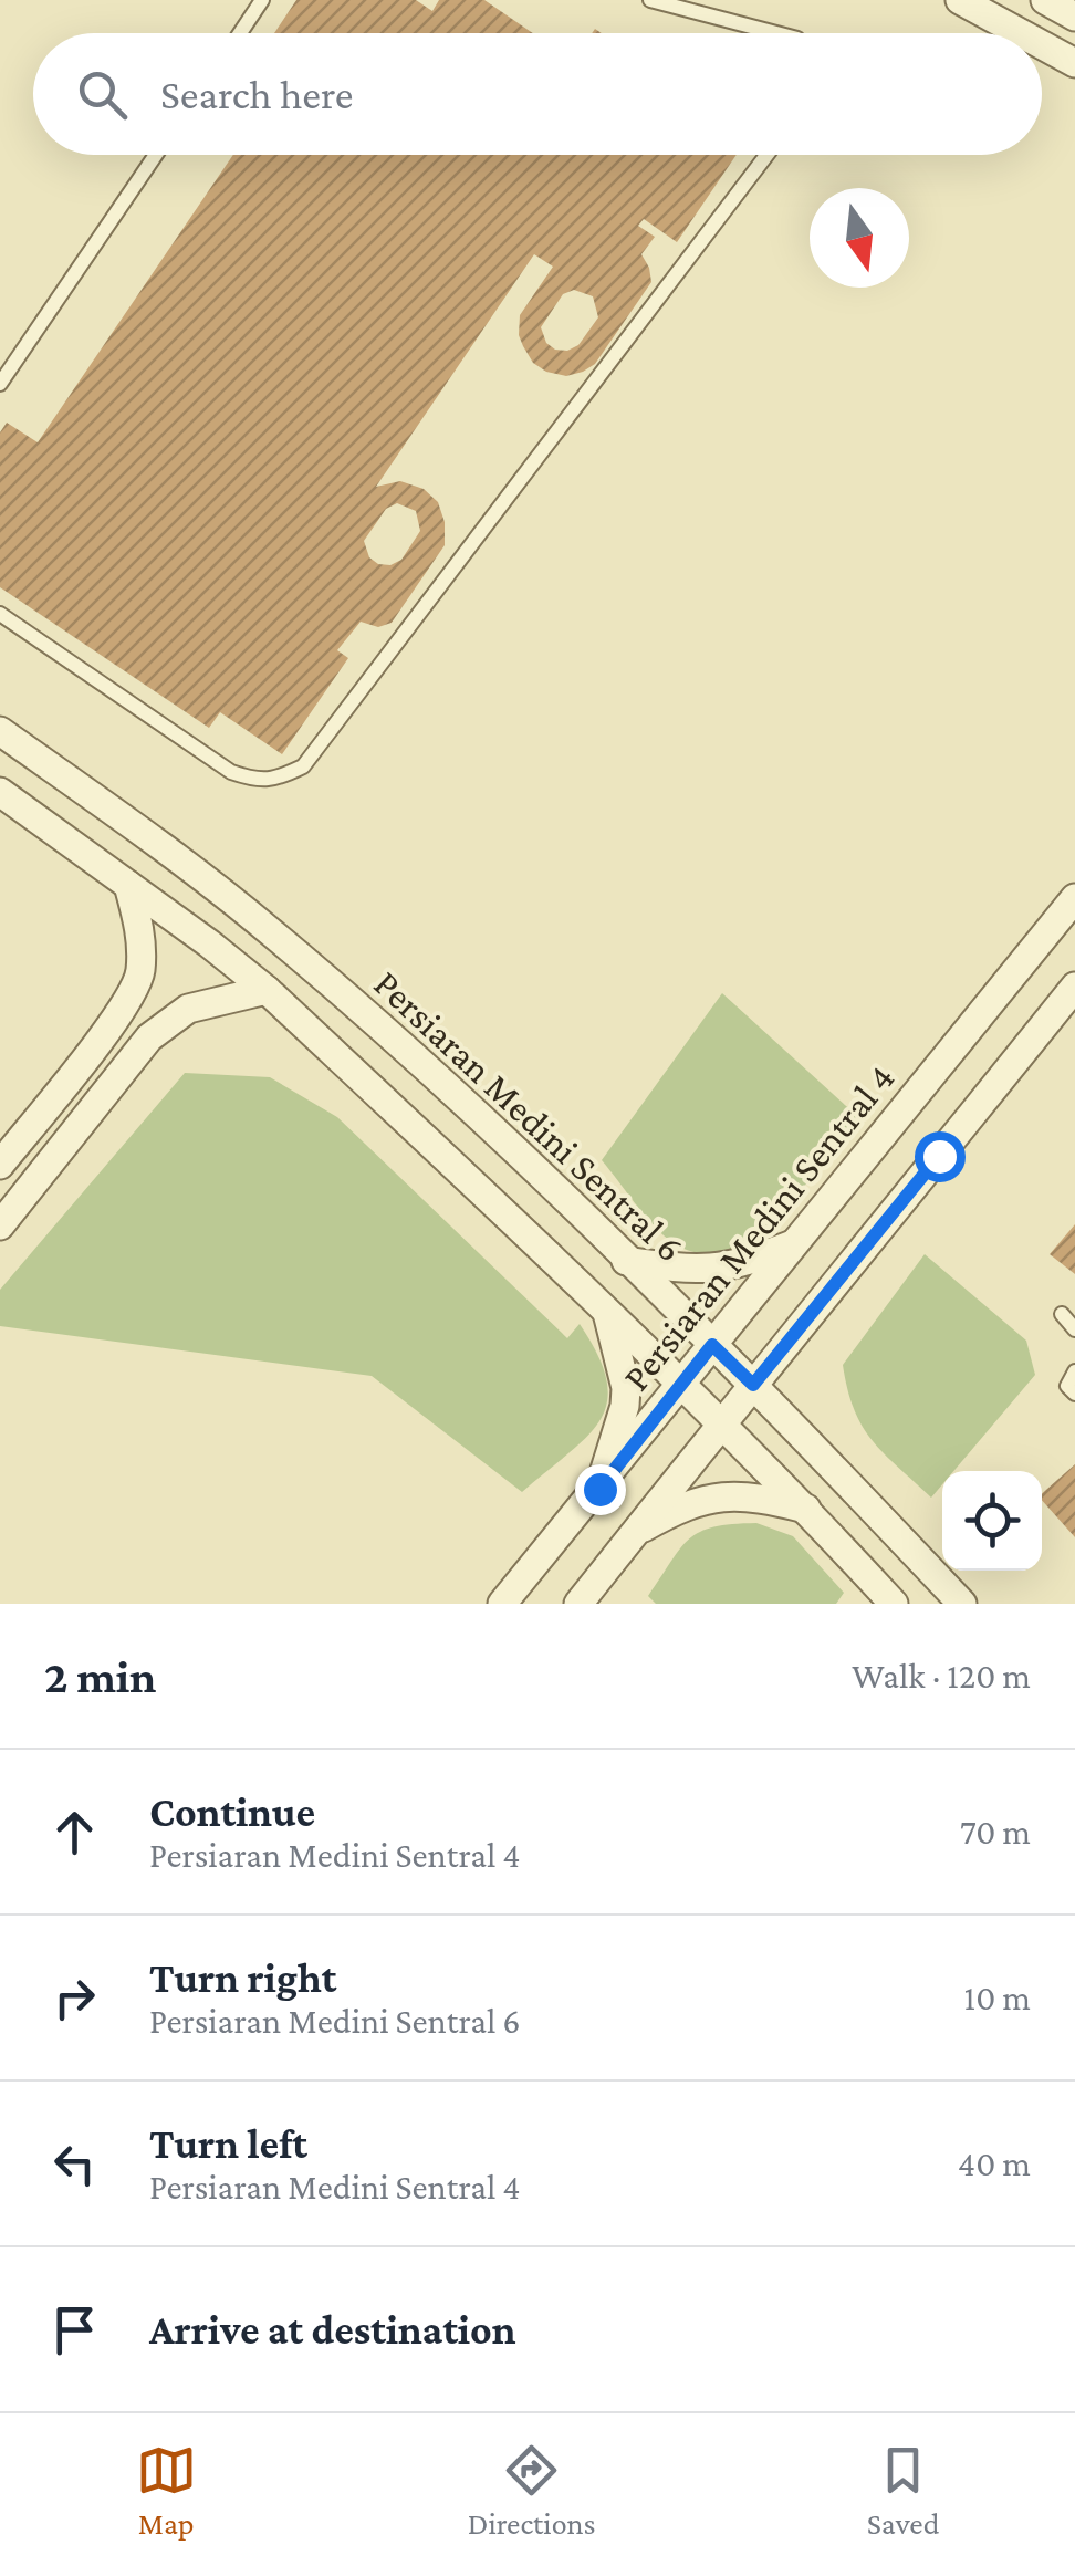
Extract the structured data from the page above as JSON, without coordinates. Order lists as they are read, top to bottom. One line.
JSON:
{"streets":{"street":["Persiaran Medini Sentral 6","Persiaran Medini Sentral 4"]},"crossings":[["Persiaran Medini Sentral 6","Persiaran Medini Sentral 4"]],"north":"bottom","page":{"search":"Search here","heading":["2 min","Walk · 120 m"],"list":[["Continue","Persiaran Medini Sentral 4","70 m"],["Turn right","Persiaran Medini Sentral 6","10 m"],["Turn left","Persiaran Medini Sentral 4","40 m"],"Arrive at destination"],"nav":["Map","Directions","Saved"]}}
